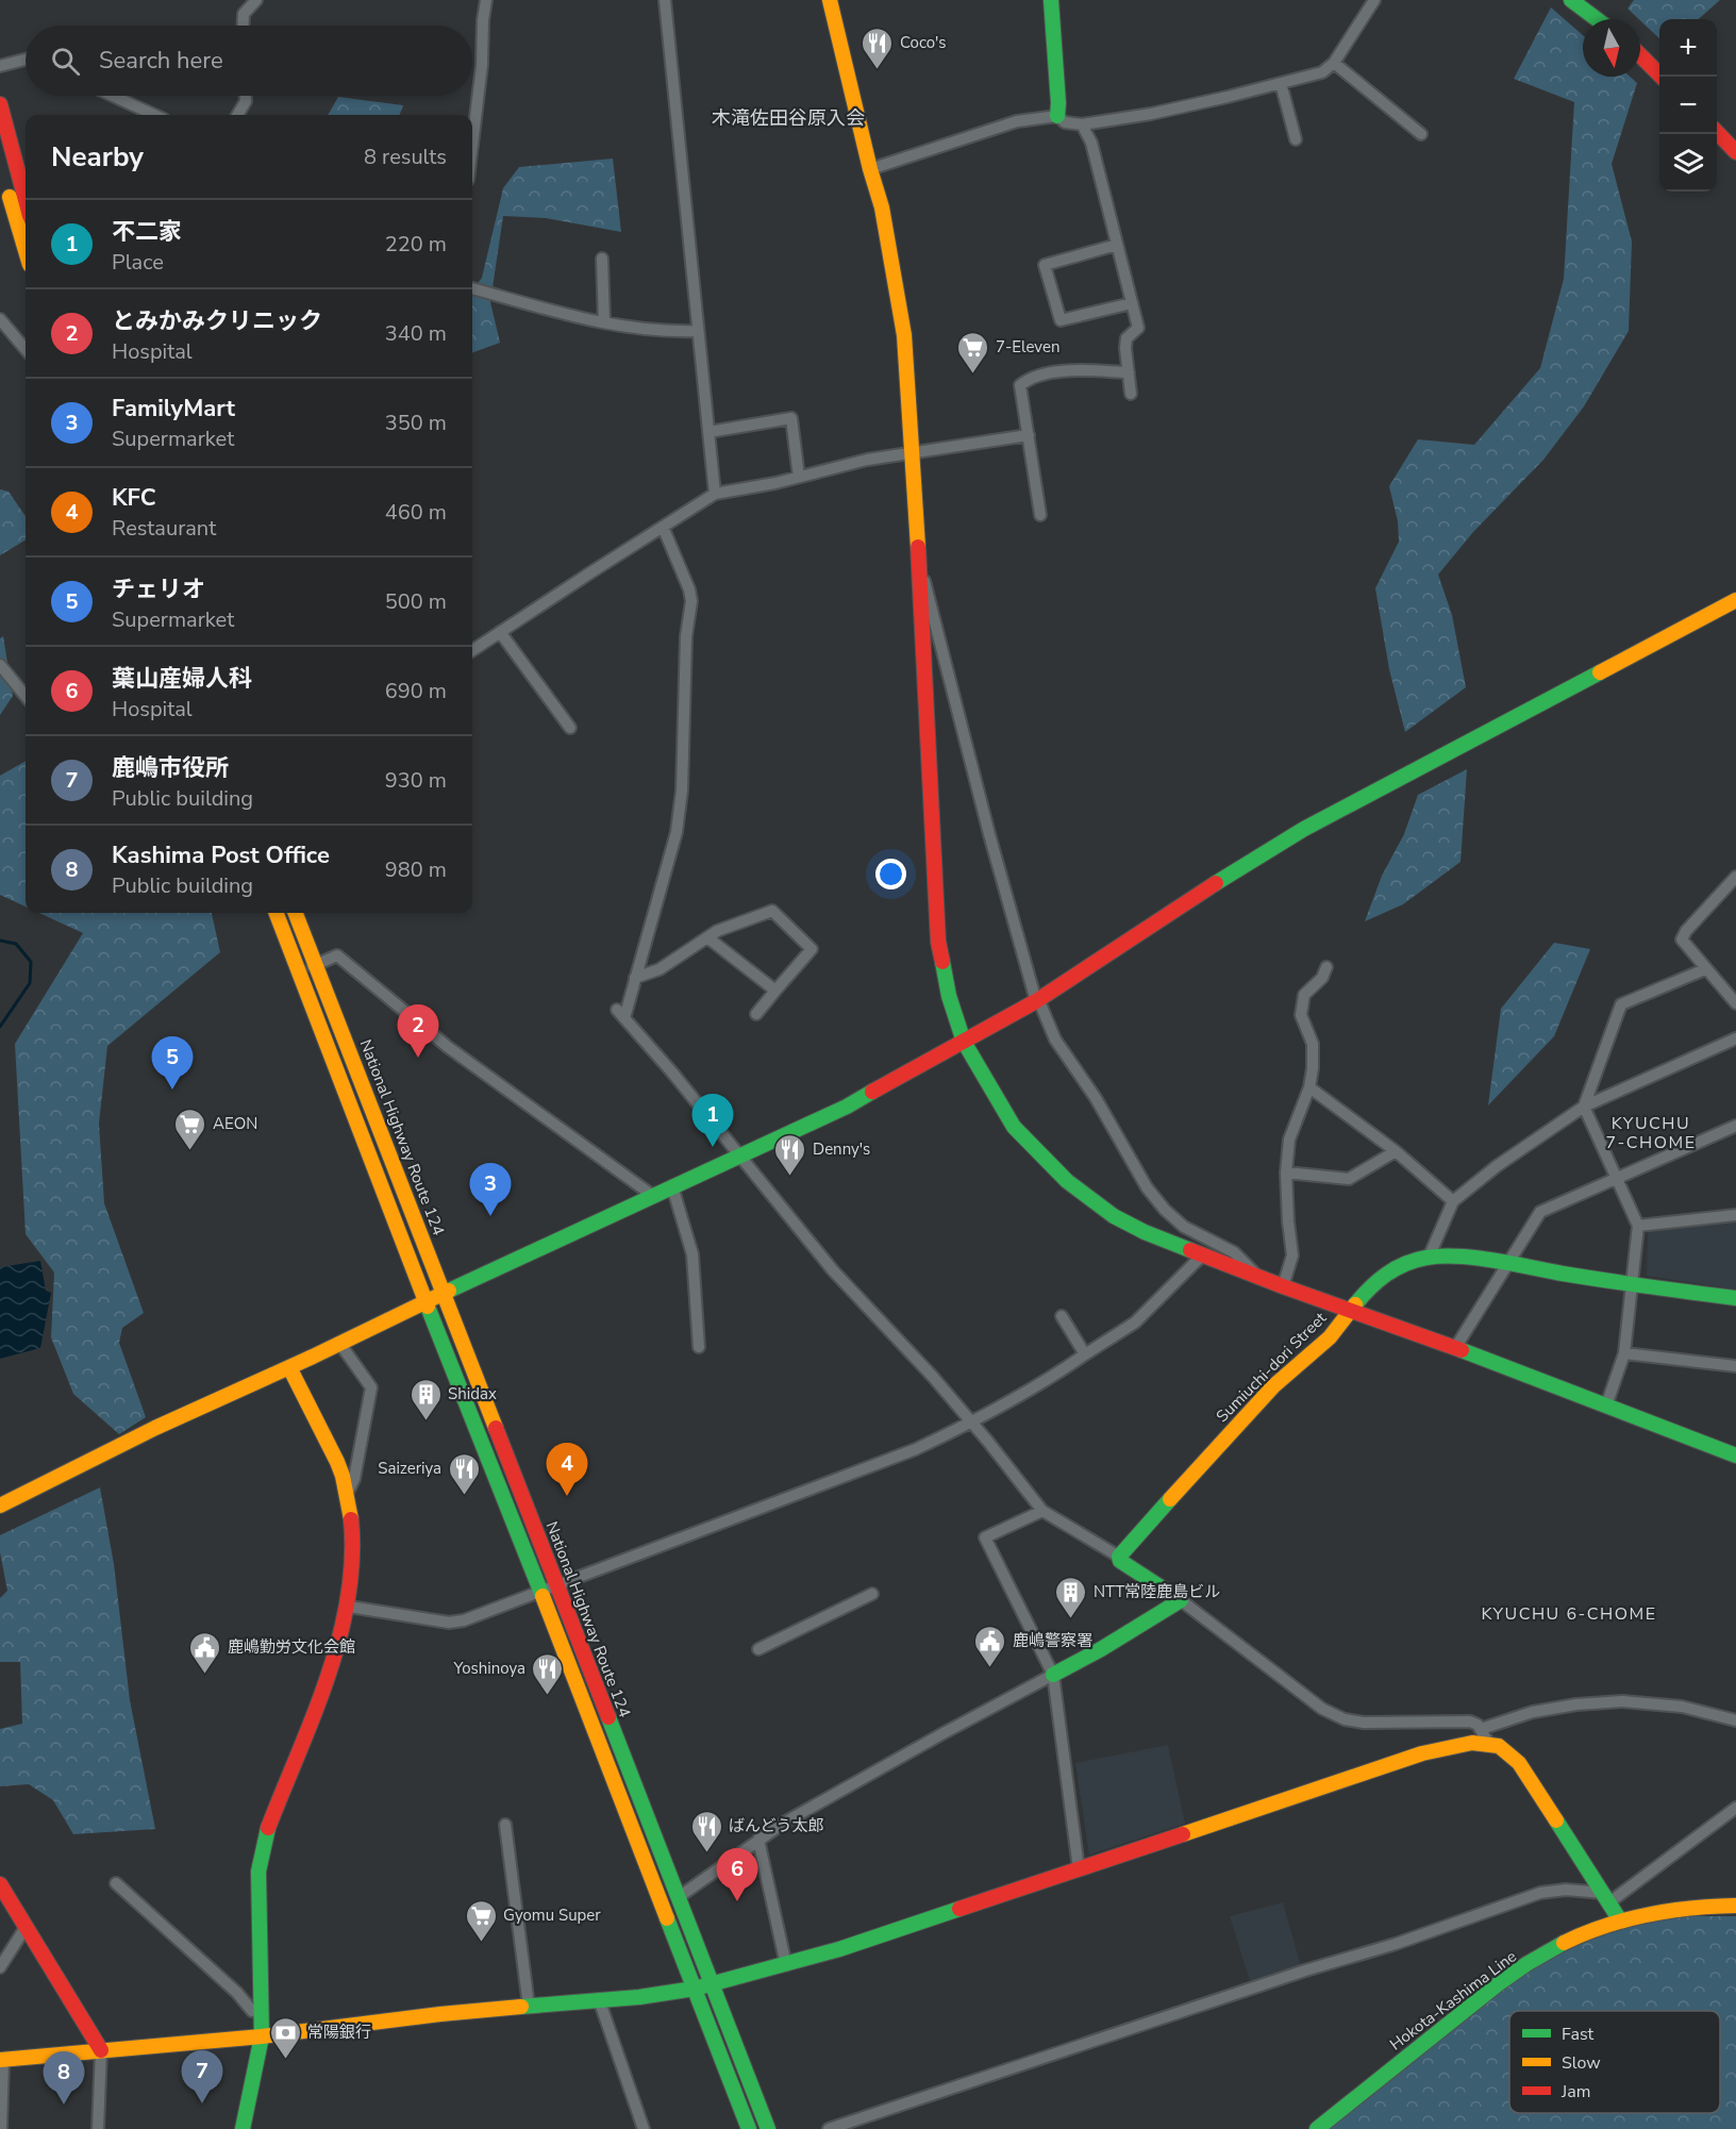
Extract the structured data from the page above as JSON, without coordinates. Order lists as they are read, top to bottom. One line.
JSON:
{"streets":{"main road":["National Highway Route 124","Sumiuchi-dori Street","Hokota-Kashima Line"]},"districts":["木滝佐田谷原入会","KYUCHU 7-CHOME","KYUCHU 6-CHOME"],"places":{"restaurant":["Coco's","Denny's","Saizeriya","Yoshinoya","ばんどう太郎"],"supermarket":["7-Eleven","AEON","Gyomu Super"],"building":["Shidax","NTT常陸鹿島ビル"],"public building":["鹿嶋警察署","鹿嶋勤労文化会館"],"bank":["常陽銀行"]},"legend":["Fast","Slow","Jam"],"north":"bottom","page":{"map_buttons":["+","−"],"search":"Search here","heading":["Nearby","8 results"],"list":[{"mark":"1","name":"不二家","note":"Place","value":"220 m"},{"mark":"2","name":"とみかみクリニック","note":"Hospital","value":"340 m"},{"mark":"3","name":"FamilyMart","note":"Supermarket","value":"350 m"},{"mark":"4","name":"KFC","note":"Restaurant","value":"460 m"},{"mark":"5","name":"チェリオ","note":"Supermarket","value":"500 m"},{"mark":"6","name":"葉山産婦人科","note":"Hospital","value":"690 m"},{"mark":"7","name":"鹿嶋市役所","note":"Public building","value":"930 m"},{"mark":"8","name":"Kashima Post Office","note":"Public building","value":"980 m"}],"pins":["2","5","1","3","4","6","7","8"]}}
